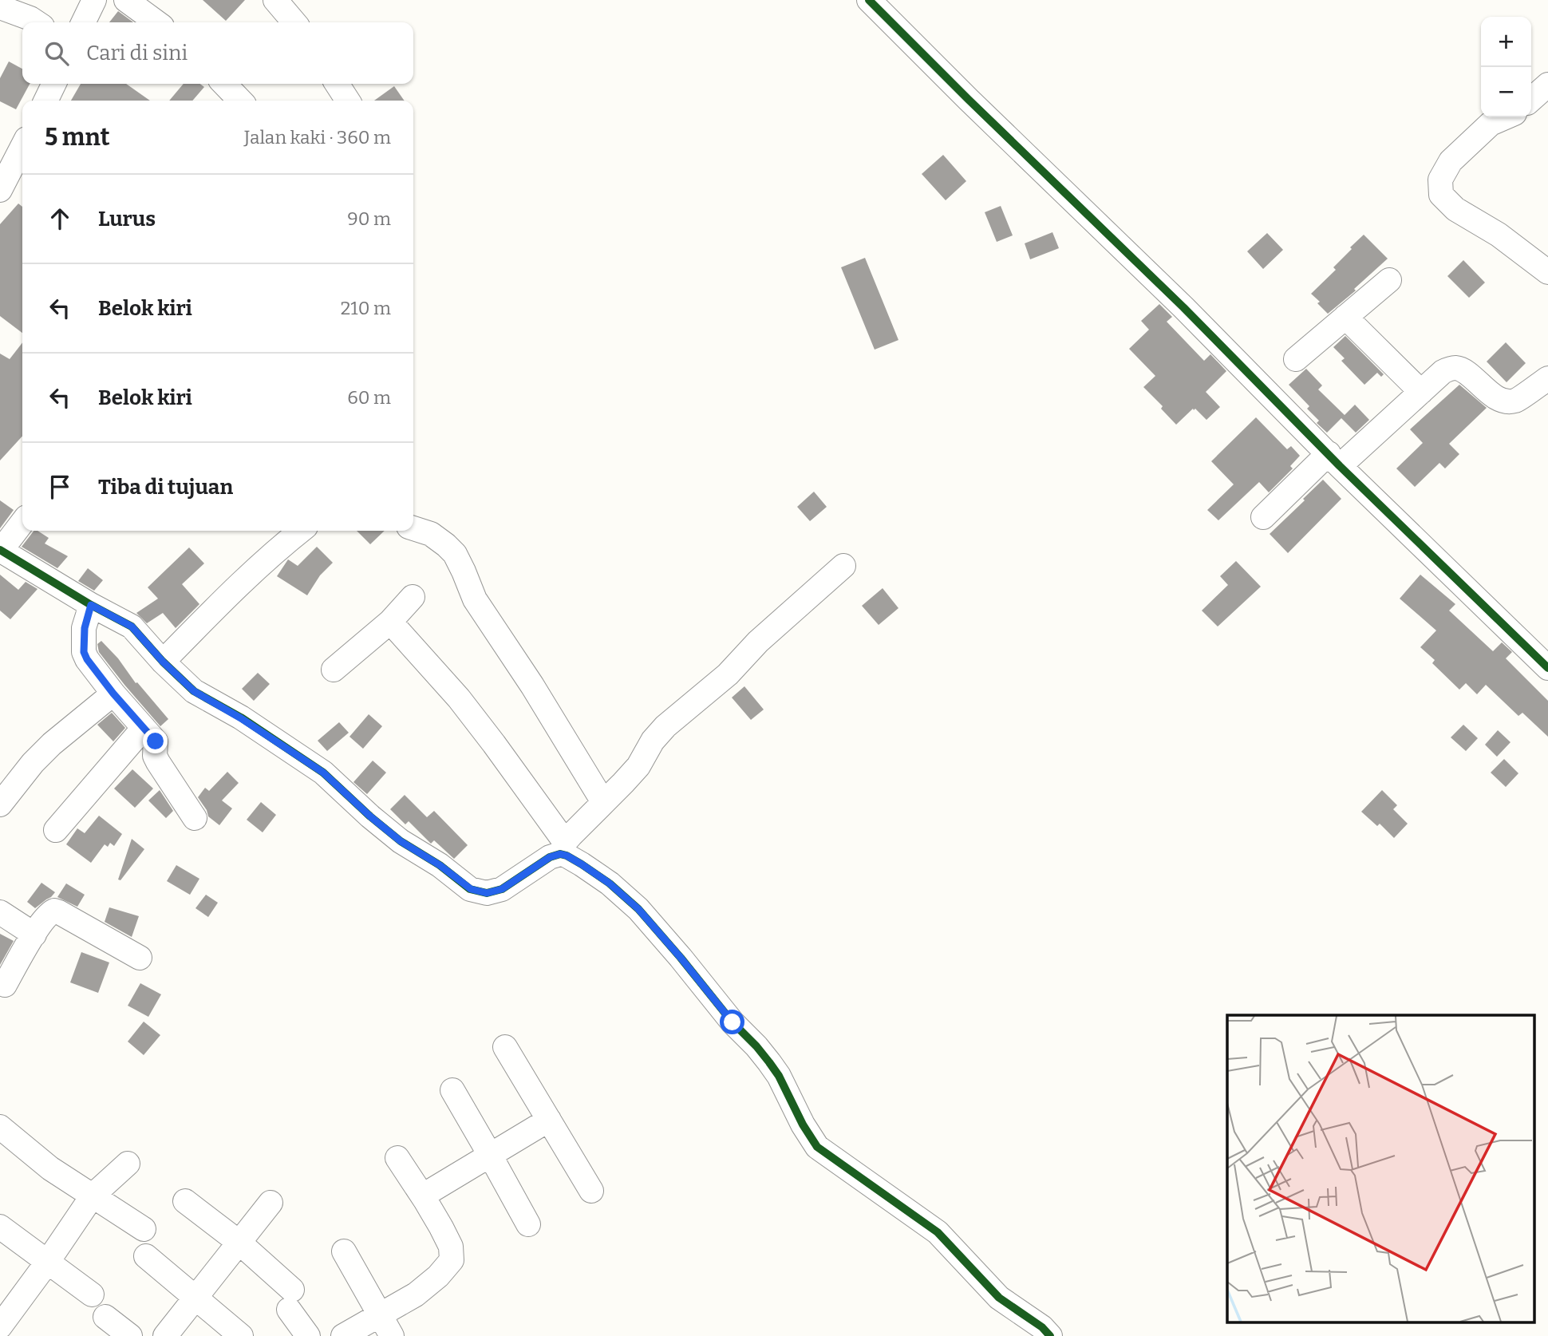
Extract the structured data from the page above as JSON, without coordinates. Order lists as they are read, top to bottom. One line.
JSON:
{"page":{"map_buttons":["+","−"],"search":"Cari di sini","heading":["5 mnt","Jalan kaki · 360 m"],"list":[["Lurus","90 m"],["Belok kiri","210 m"],["Belok kiri","60 m"],"Tiba di tujuan"]}}
